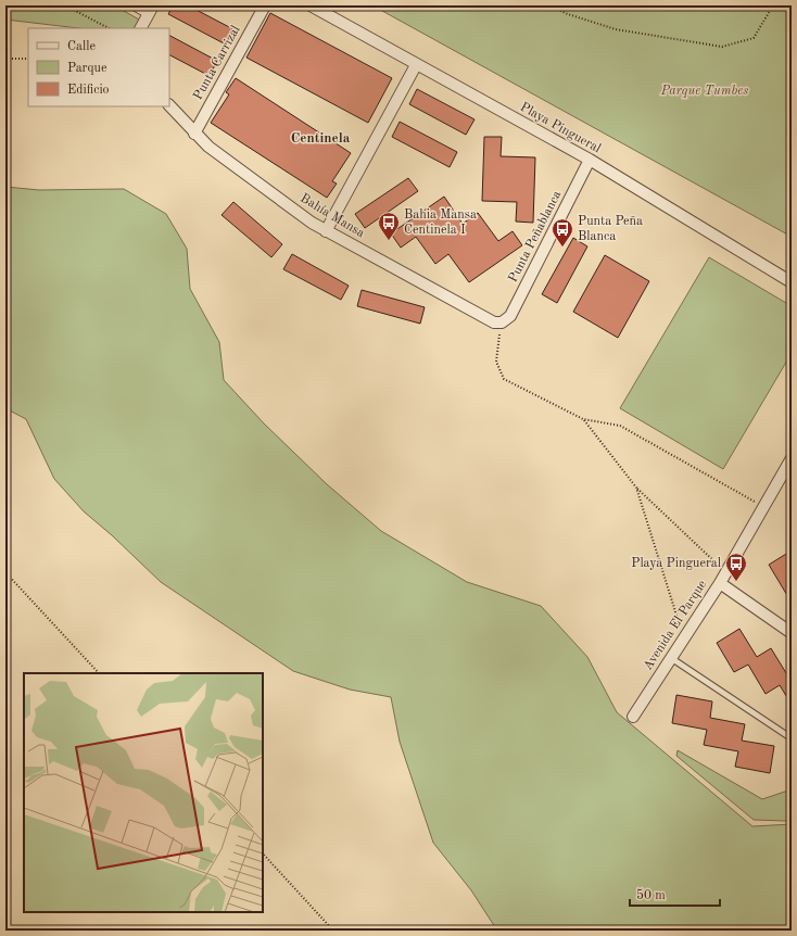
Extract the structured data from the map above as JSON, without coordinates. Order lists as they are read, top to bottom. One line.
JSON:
{"streets":{"street":["Punta Carrizal","Playa Pingueral","Bahía Mansa","Punta Peñablanca","Avenida El Parque"]},"crossings":[["Punta Carrizal","Bahía Mansa"],["Playa Pingueral","Punta Peñablanca"],["Bahía Mansa","Punta Peñablanca"]],"districts":["Centinela"],"parks":["Parque Tumbes"],"places":{"bus stop":["Bahia Mansa Centinela I","Punta Peña Blanca","Playa Pingueral"]},"legend":["Calle","Parque","Edificio"],"scale_bar":"50 m"}
